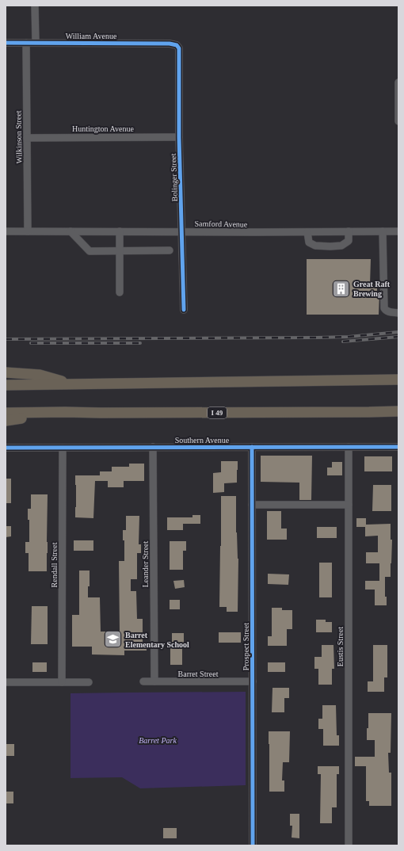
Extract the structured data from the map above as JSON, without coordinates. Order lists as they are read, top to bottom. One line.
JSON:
{"streets":{"highway":["I 49"],"street":["William Avenue","Huntington Avenue","Wilkinson Street","Bolinger Street","Samford Avenue","Southern Avenue","Leander Street","Rendall Street","Prospect Street","Eustis Street","Barret Street"]},"crossings":[["William Avenue","Wilkinson Street"],["William Avenue","Bolinger Street"],["Huntington Avenue","Wilkinson Street"],["Huntington Avenue","Bolinger Street"],["Wilkinson Street","Samford Avenue"],["Bolinger Street","Samford Avenue"],["Southern Avenue","Leander Street"],["Southern Avenue","Rendall Street"],["Southern Avenue","Prospect Street"],["Southern Avenue","Eustis Street"],["Leander Street","Barret Street"],["Prospect Street","Barret Street"]],"parks":["Barret Park"],"places":{"building":["Great Raft Brewing"],"school or university":["Barret Elementary School"]}}
